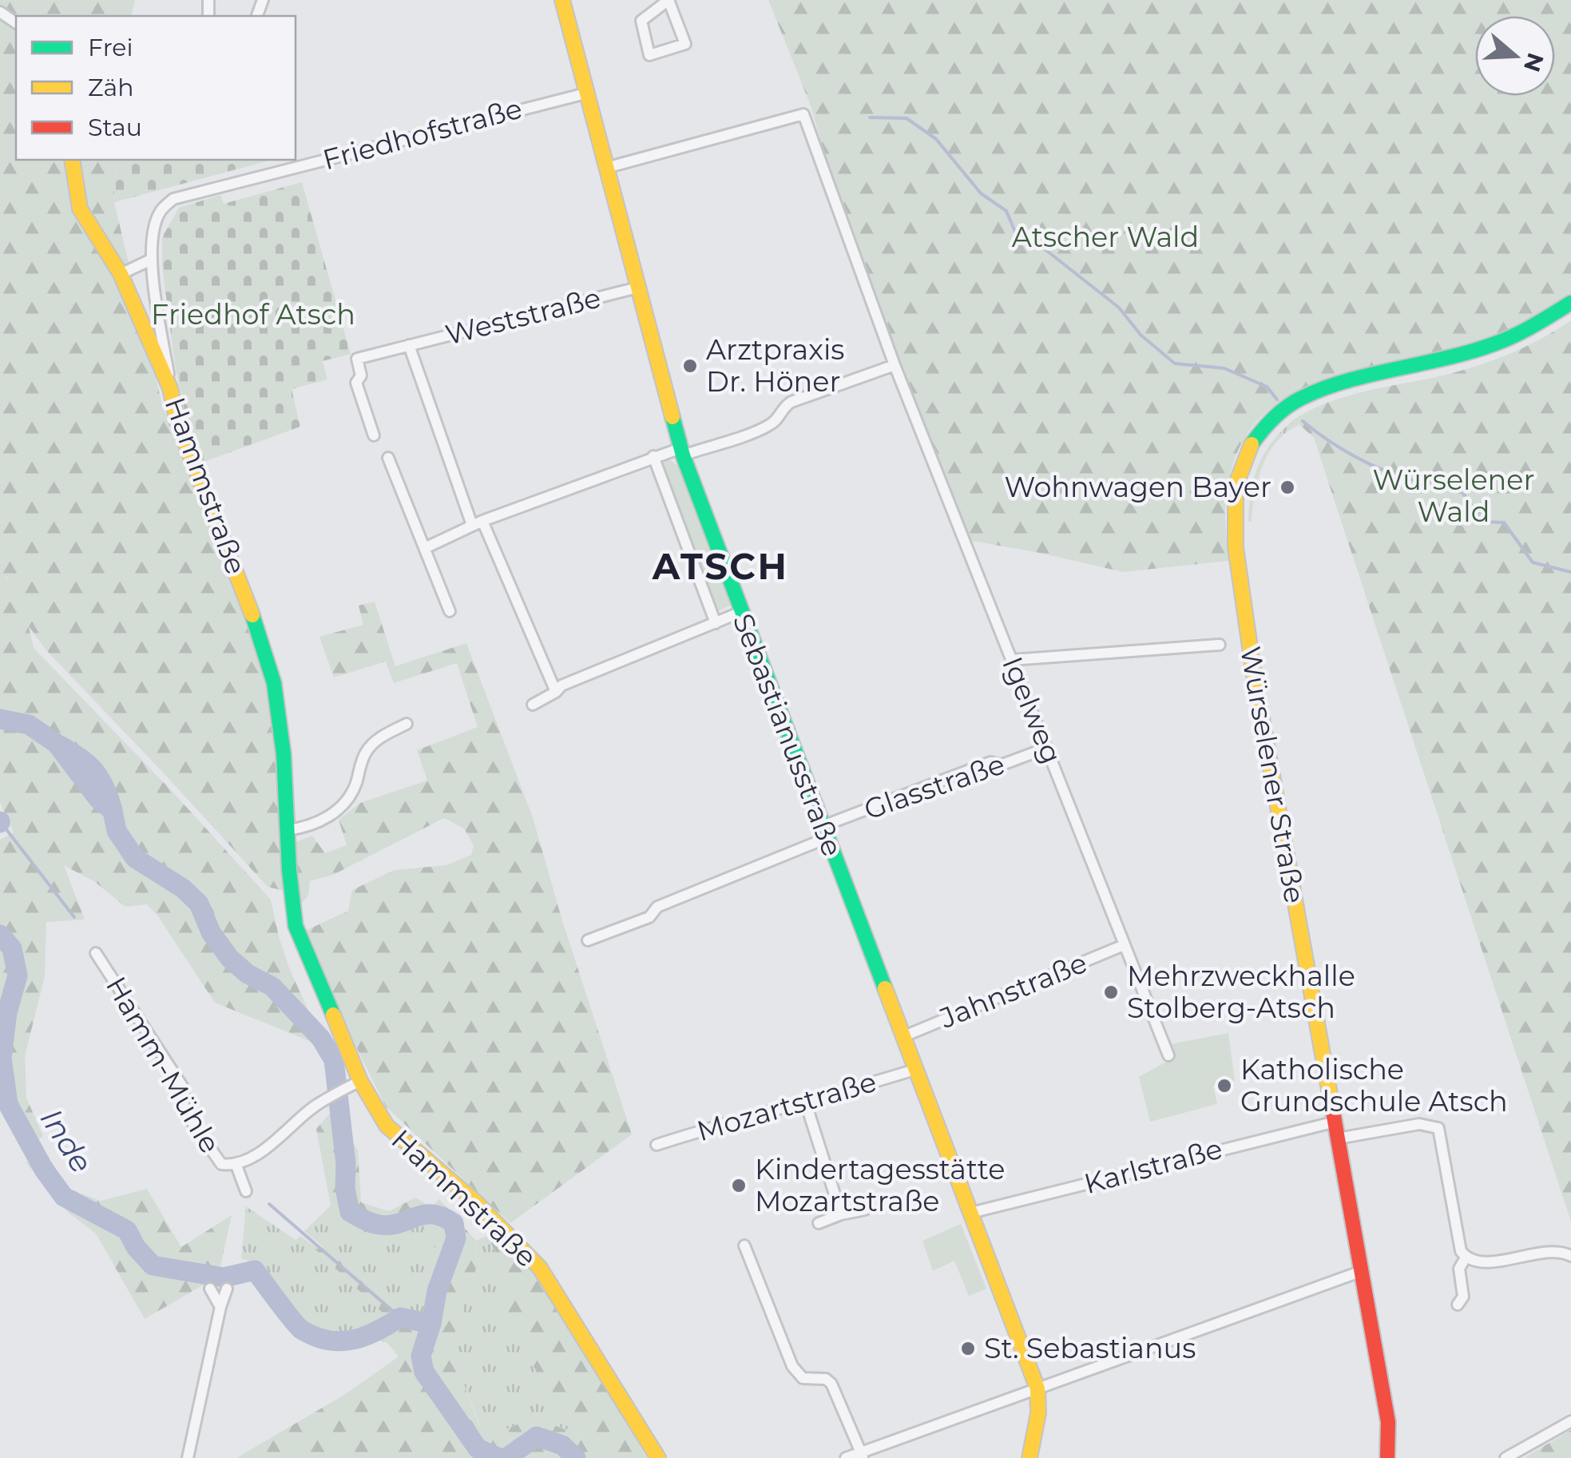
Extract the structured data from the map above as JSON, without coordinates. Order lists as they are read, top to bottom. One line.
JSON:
{"streets":{"main road":["Hammstraße","Sebastianusstraße","Würselener Straße"],"street":["Friedhofstraße","Weststraße","Igelweg","Glasstraße","Jahnstraße","Hamm-Mühle","Mozartstraße","Karlstraße"]},"crossings":[["Friedhofstraße","Hammstraße"],["Friedhofstraße","Sebastianusstraße"],["Weststraße","Sebastianusstraße"],["Hammstraße","Hamm-Mühle"],["Igelweg","Sebastianusstraße"],["Igelweg","Glasstraße"],["Igelweg","Jahnstraße"],["Sebastianusstraße","Glasstraße"],["Sebastianusstraße","Jahnstraße"],["Sebastianusstraße","Mozartstraße"],["Sebastianusstraße","Karlstraße"],["Würselener Straße","Karlstraße"]],"districts":["ATSCH"],"water":["Inde"],"parks":["Atscher Wald","Friedhof Atsch","Würselener Wald"],"places":["Arztpraxis Dr. Höner","Wohnwagen Bayer","Mehrzweckhalle Stolberg-Atsch","Katholische Grundschule Atsch","Kindertagesstätte Mozartstraße","St. Sebastianus"],"legend":["Frei","Zäh","Stau"],"north":"right"}
